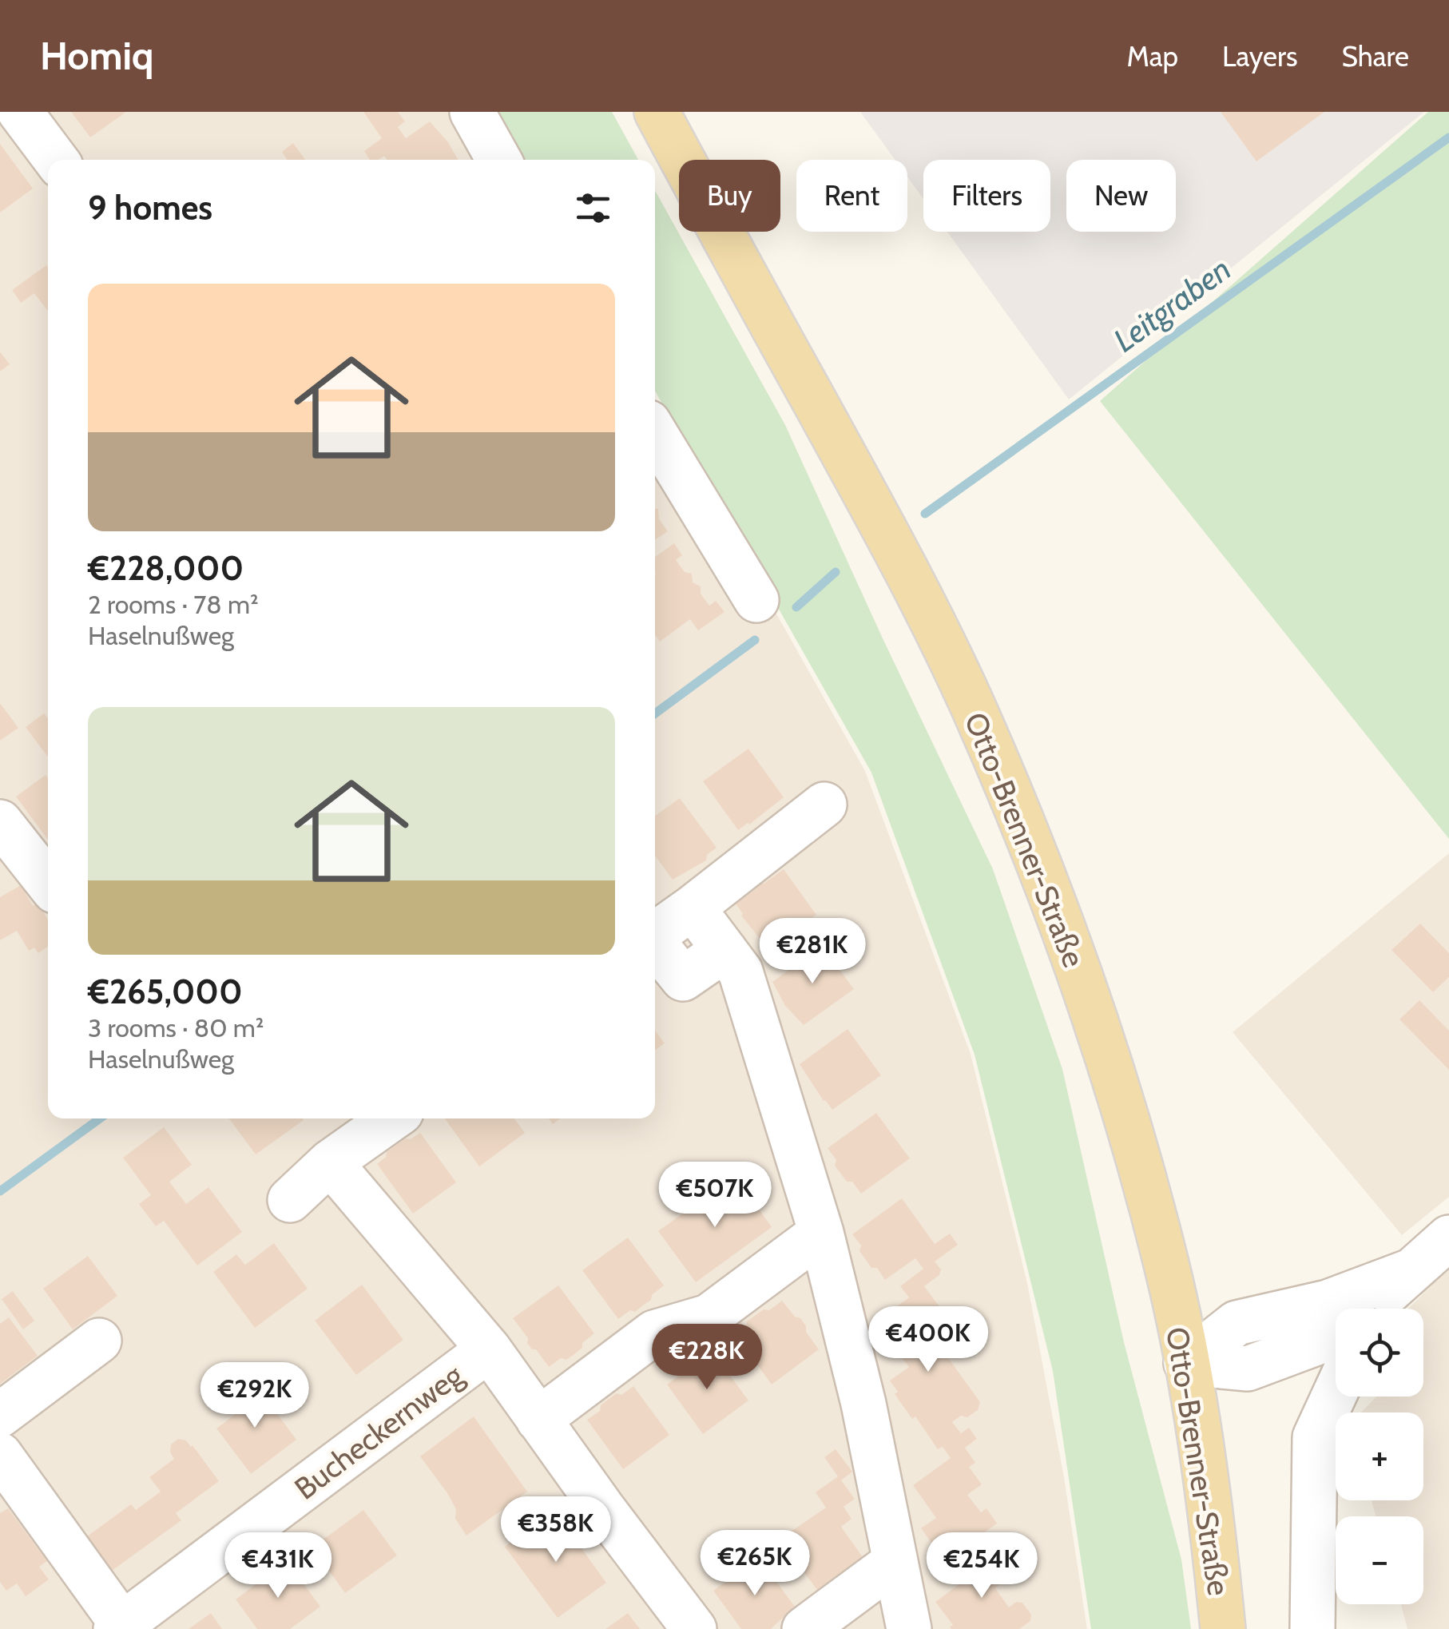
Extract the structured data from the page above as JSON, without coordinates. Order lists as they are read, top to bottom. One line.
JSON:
{"streets":{"main road":["Otto-Brenner-Straße"],"street":["Bucheckernweg"]},"water":["Leitgraben"],"page":{"header":"Homiq","nav":["Map","Layers","Share"],"chip":["Buy","Rent","Filters","New"],"heading":"9 homes","list":[{"name":"€228,000","note":"2 rooms · 78 m² · Haselnußweg"},{"name":"€265,000","note":"3 rooms · 80 m² · Haselnußweg"}],"price":["€281K","€507K","€400K","€228K","€292K","€358K","€265K","€431K","€254K"],"map_buttons":["+","−"]}}
